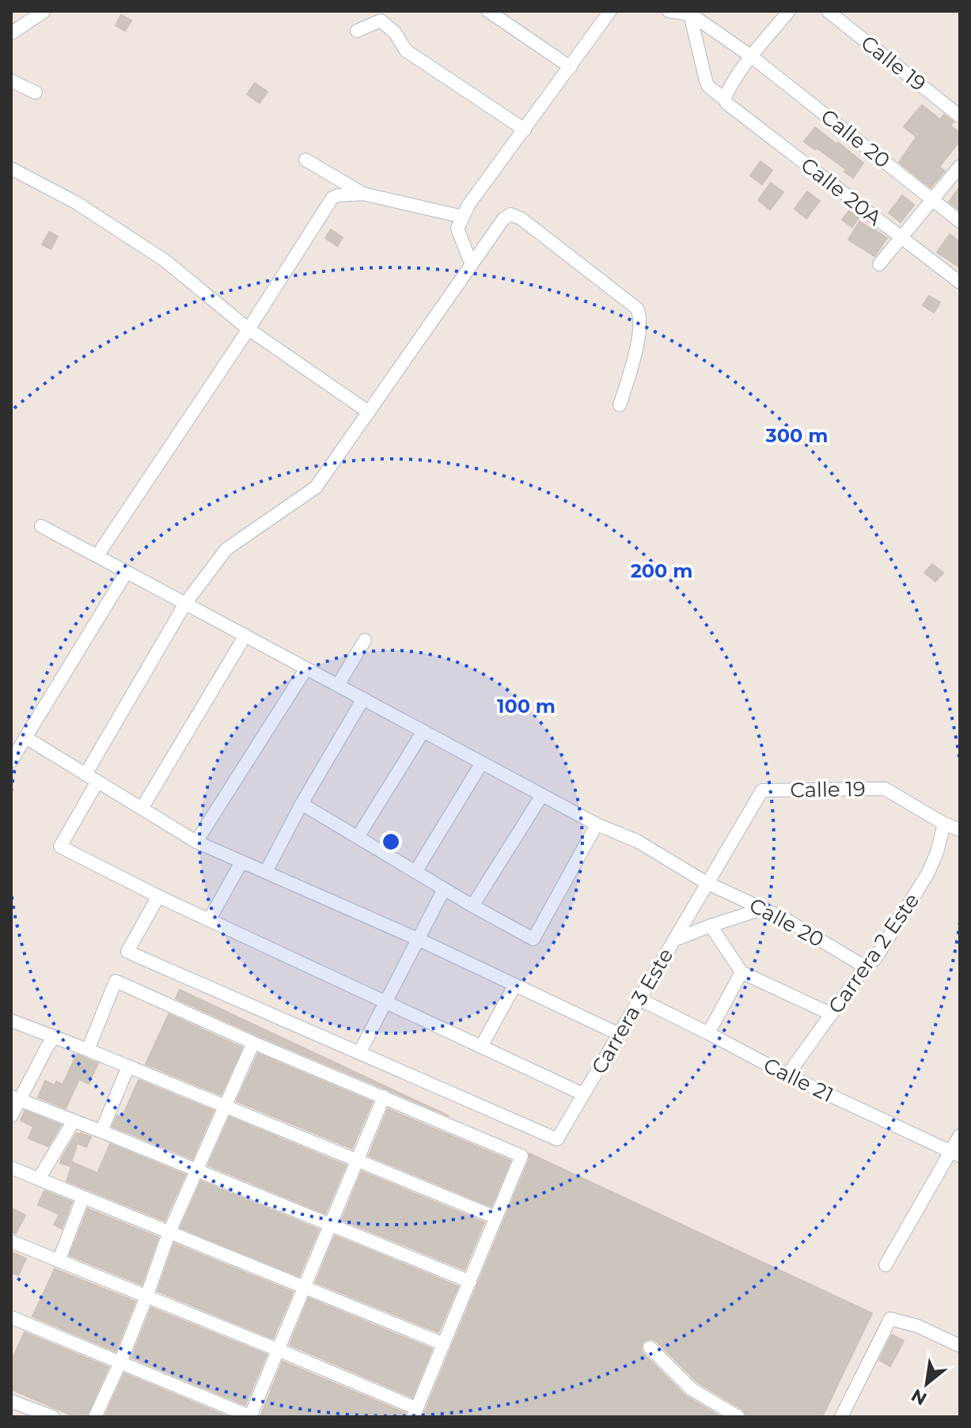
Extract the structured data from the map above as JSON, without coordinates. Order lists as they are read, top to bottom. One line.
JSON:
{"streets":{"street":["Calle 19","Calle 20","Calle 20A","Carrera 2 Este","Carrera 3 Este","Calle 21"]},"crossings":[["Calle 19","Carrera 2 Este"],["Calle 19","Carrera 3 Este"],["Calle 20","Calle 20A"],["Calle 20","Carrera 2 Este"],["Calle 20","Carrera 3 Este"],["Carrera 2 Este","Calle 21"],["Carrera 3 Este","Calle 21"]],"north":"bottom left","rings":["300 m","200 m","100 m"]}
